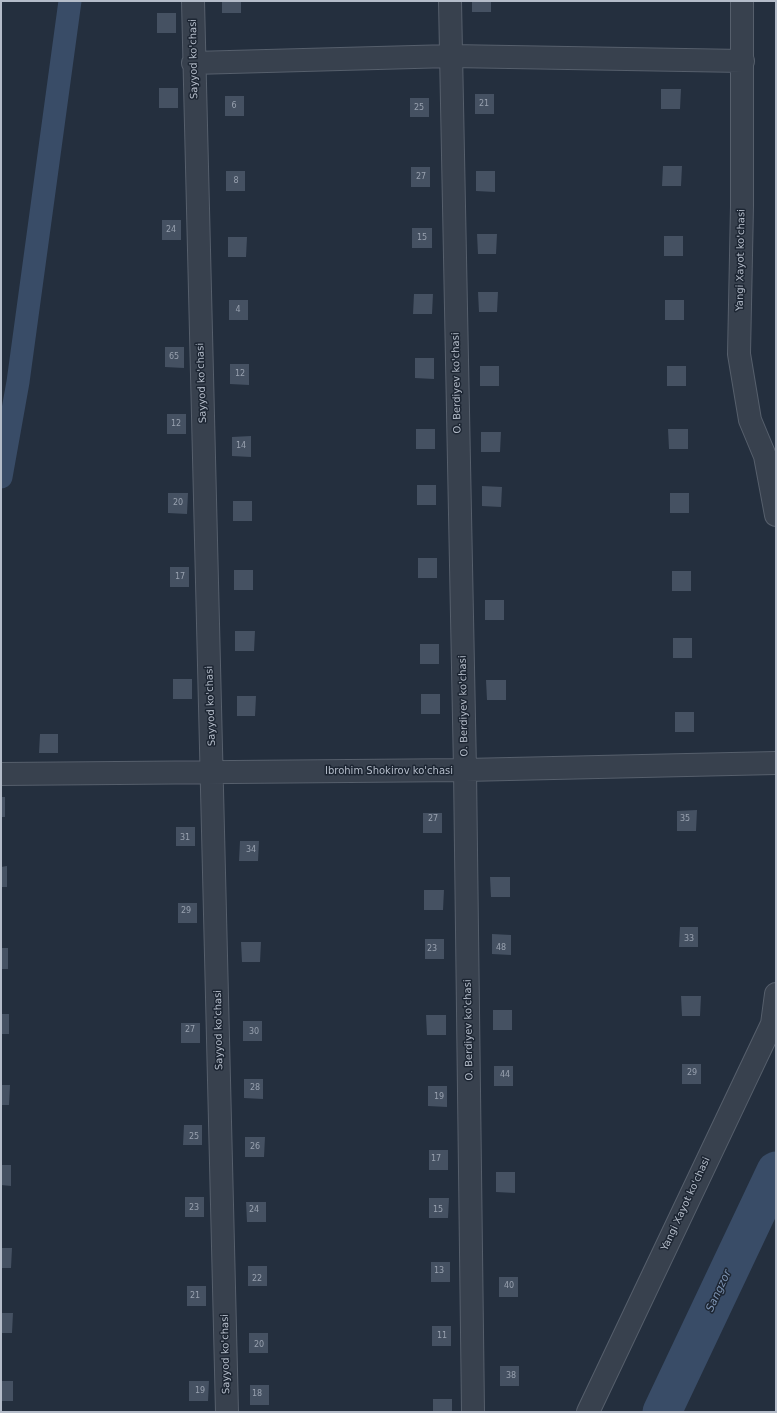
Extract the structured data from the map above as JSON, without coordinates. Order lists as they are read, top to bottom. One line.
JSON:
{"streets":{"street":["Sayyod ko'chasi","Yangi Xayot ko'chasi","O. Berdiyev ko'chasi","Ibrohim Shokirov ko'chasi"]},"crossings":[["Sayyod ko'chasi","Ibrohim Shokirov ko'chasi"],["O. Berdiyev ko'chasi","Ibrohim Shokirov ko'chasi"]],"water":["Sangzor"],"house_numbers":["21","6","25","27","8","24","15","4","65","12","12","14","20","17","27","35","31","34","29","33","48","23","27","30","29","44","28","19","25","26","17","23","24","15","13","22","40","21","11","20","38","19","18"]}
